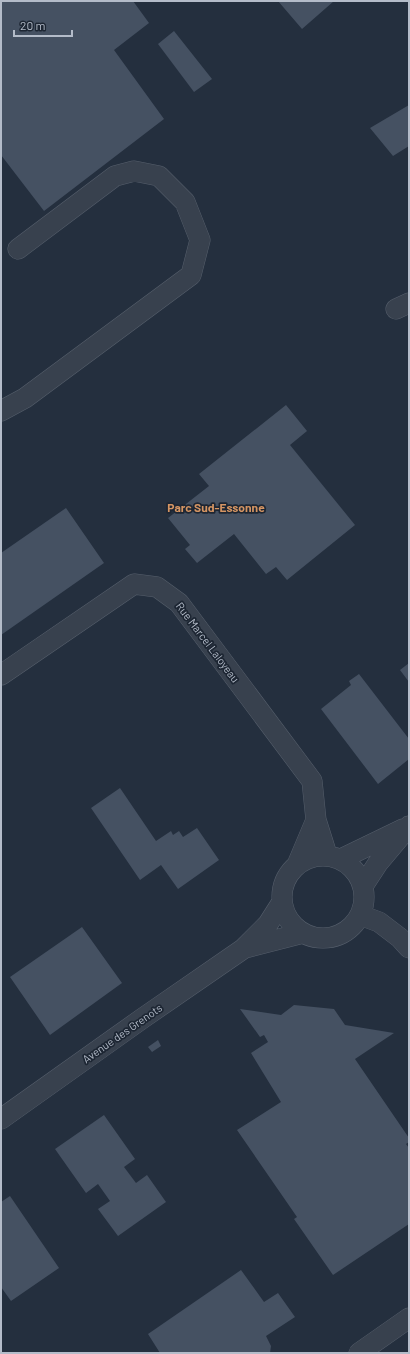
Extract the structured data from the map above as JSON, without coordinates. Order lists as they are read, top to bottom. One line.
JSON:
{"streets":{"street":["Rue Marcel Laloyeau","Avenue des Grenots"]},"crossings":[["Rue Marcel Laloyeau","Avenue des Grenots"]],"districts":["Parc Sud-Essonne"],"scale_bar":"20 m"}
